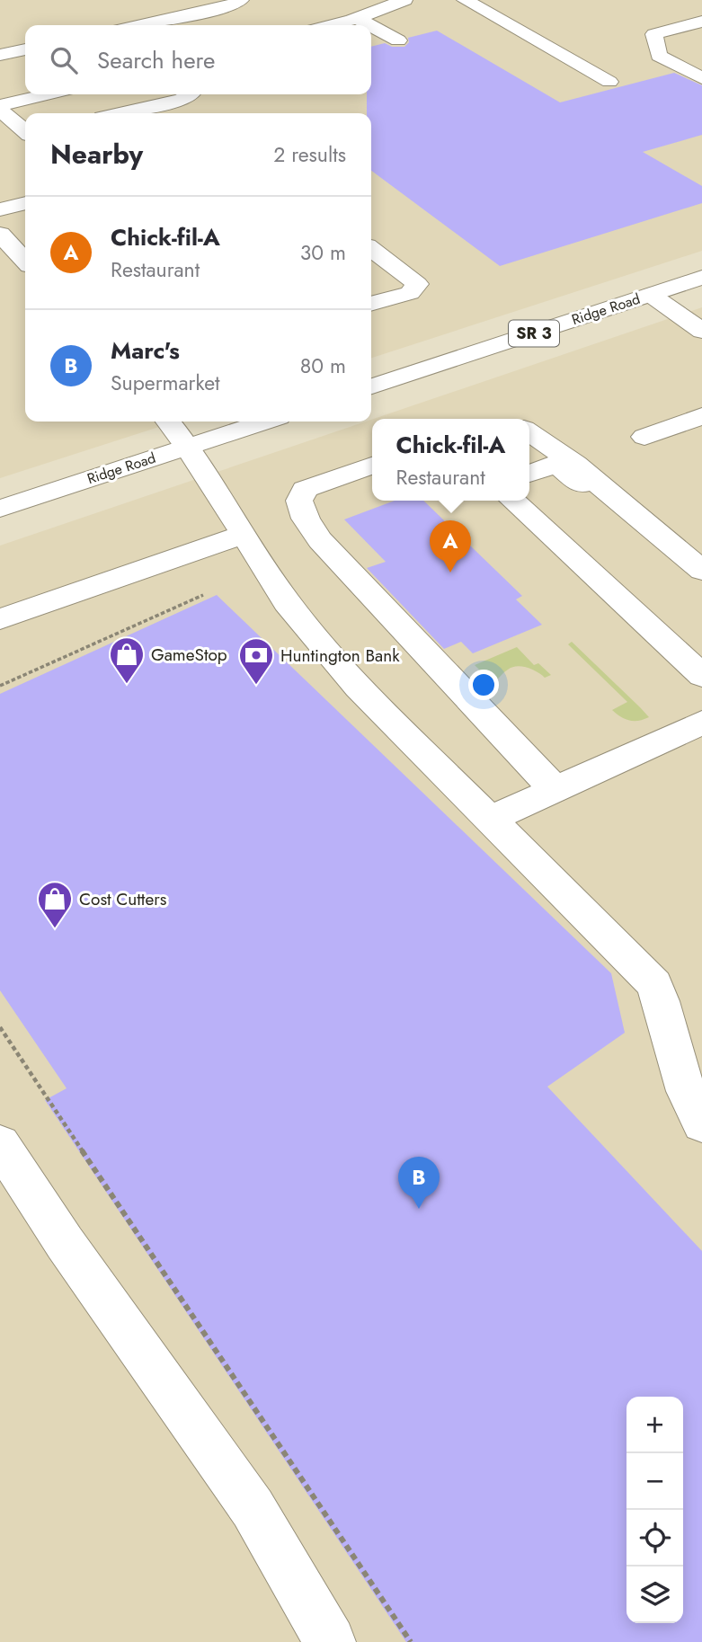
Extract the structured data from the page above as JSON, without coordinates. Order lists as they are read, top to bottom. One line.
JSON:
{"streets":{"main road":["Ridge Road","SR 3"]},"places":{"shop":["GameStop","Cost Cutters"],"bank":["Huntington Bank"]},"page":{"search":"Search here","heading":["Nearby","2 results"],"list":[{"mark":"A","name":"Chick-fil-A","note":"Restaurant","value":"30 m"},{"mark":"B","name":"Marc's","note":"Supermarket","value":"80 m"}],"popup":["Chick-fil-A","Restaurant"],"pins":["A","B"],"map_buttons":["+","−"]}}
